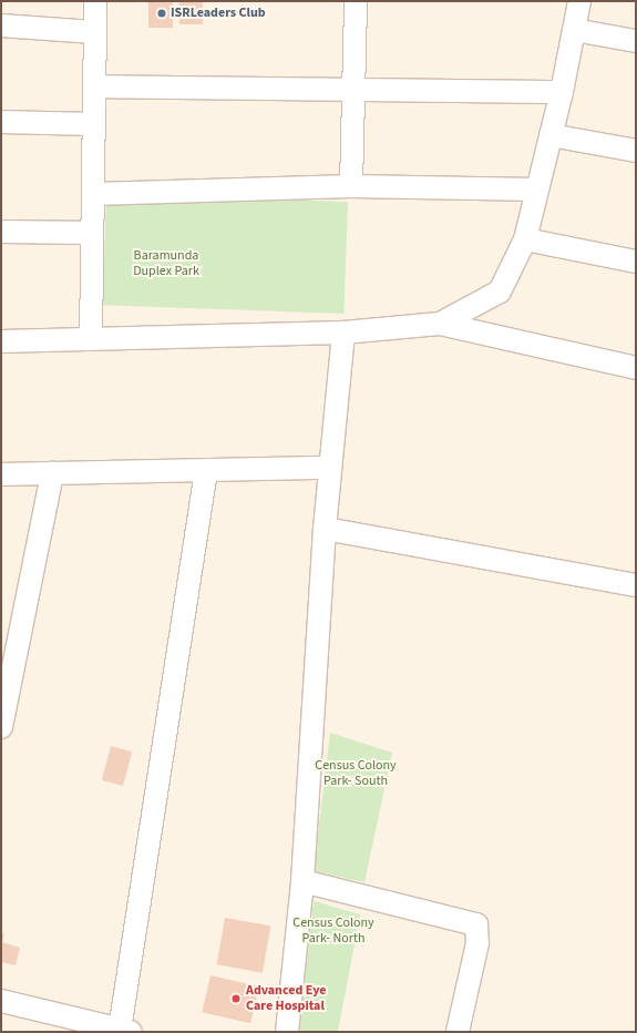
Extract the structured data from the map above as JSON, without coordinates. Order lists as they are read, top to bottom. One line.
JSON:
{"parks":["Baramunda Duplex Park","Census Colony Park- South","Census Colony Park- North"],"places":["ISRLeaders Club","Advanced Eye Care Hospital"]}
